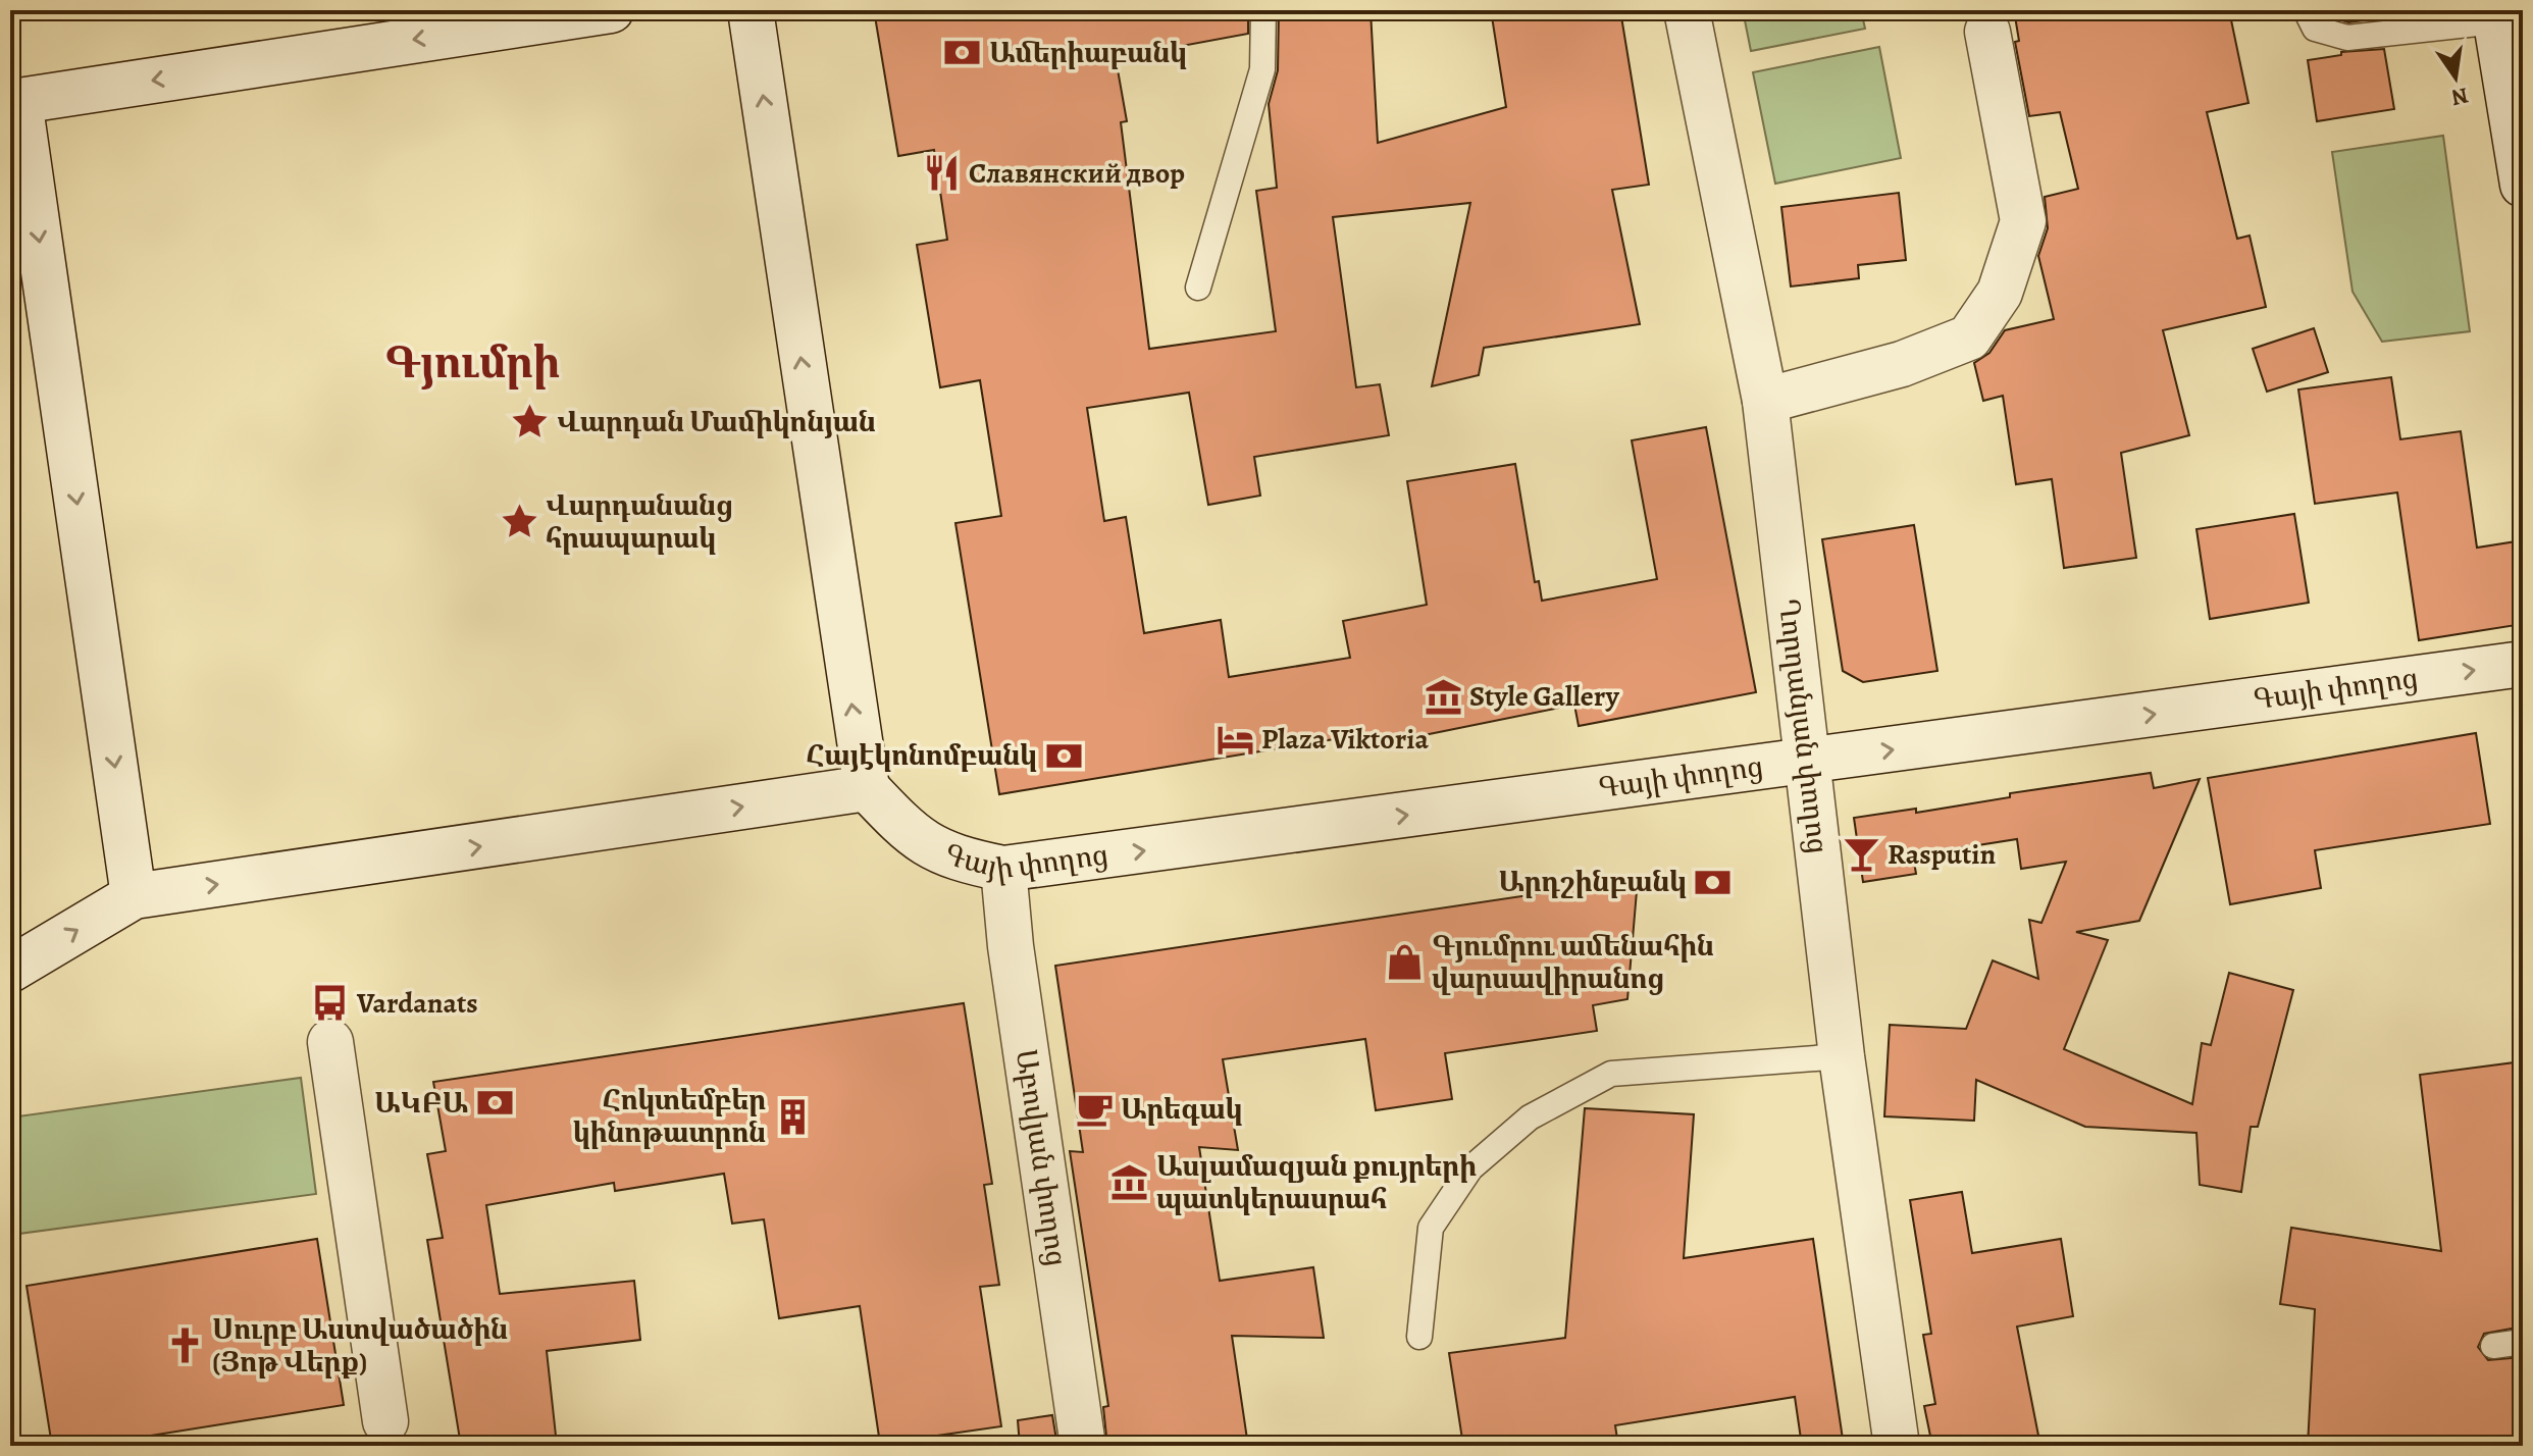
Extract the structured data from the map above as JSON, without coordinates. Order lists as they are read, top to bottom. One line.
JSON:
{"streets":{"main road":["Գայի փողոց","Ղորղանյան փողոց","Աբովյան փողոց"]},"crossings":[["Գայի փողոց","Ղորղանյան փողոց"],["Գայի փողոց","Աբովյան փողոց"]],"one_way":["Գայի փողոց"],"districts":["Գյումրի"],"places":{"bank":["Ամերիաբանկ","Հայէկոնոմբանկ","Արդշինբանկ","ԱԿԲԱ"],"restaurant":["Славянский двор"],"place":["Վարդան Մամիկոնյան","Վարդանանց հրապարակ"],"museum":["Style Gallery","Ասլամազյան քույրերի պատկերասրահ"],"hotel":["Plaza Viktoria"],"bar":["Rasputin"],"shop":["Գյումրու ամենահին վարսավիրանոց"],"bus stop":["Vardanats"],"cafe":["Արեգակ"],"building":["Հոկտեմբեր կինոթատրոն"],"church":["Սուրբ Աստվածածին (Յոթ Վերք)"]},"north":"bottom"}
